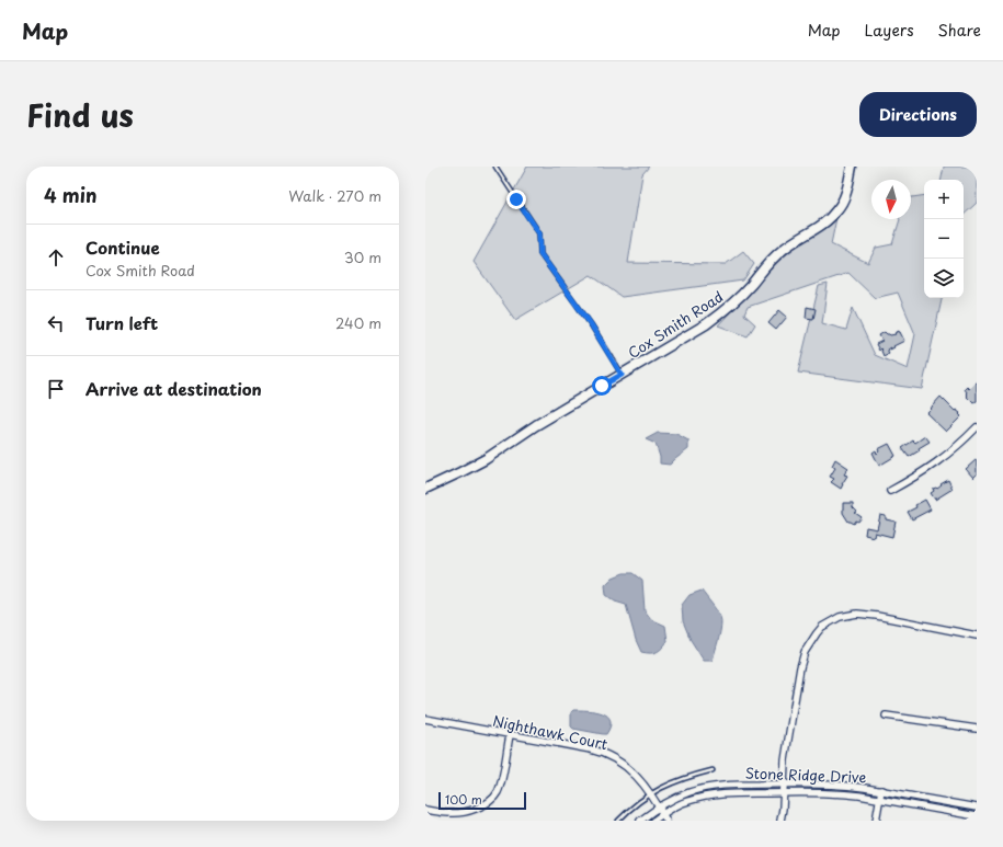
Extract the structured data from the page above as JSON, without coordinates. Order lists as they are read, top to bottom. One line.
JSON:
{"streets":{"street":["Cox Smith Road","Nighthawk Court","Stone Ridge Drive"]},"crossings":[["Nighthawk Court","Stone Ridge Drive"]],"scale_bar":"100 m","north":"bottom","page":{"header":"Map","nav":["Map","Layers","Share"],"title":"Find us","buttons":"Directions","heading":["4 min","Walk · 270 m"],"map_buttons":["+","−"],"list":[["Continue","Cox Smith Road","30 m"],["Turn left","240 m"],"Arrive at destination"],"scale":"100 m"}}
